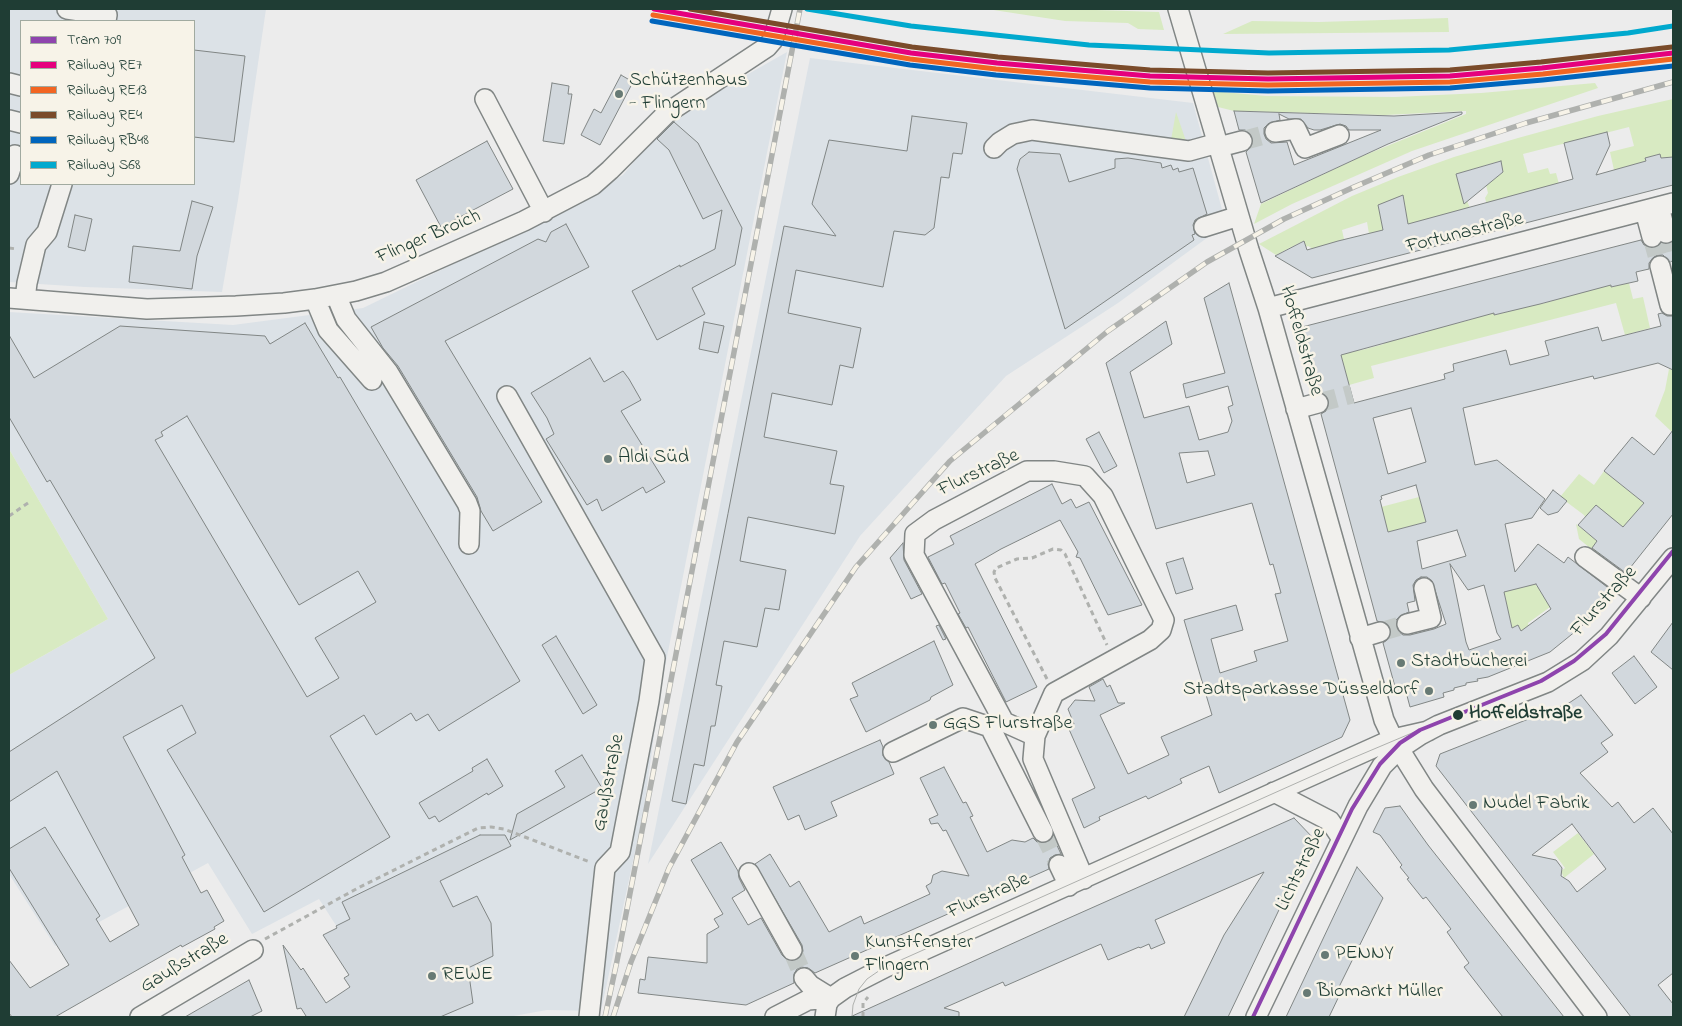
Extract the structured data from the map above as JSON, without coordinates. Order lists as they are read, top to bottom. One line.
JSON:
{"streets":{"street":["Fortunastraße","Flinger Broich","Hoffeldstraße","Flurstraße","Gaußstraße","Lichtstraße"]},"crossings":[["Fortunastraße","Hoffeldstraße"],["Hoffeldstraße","Flurstraße"],["Hoffeldstraße","Lichtstraße"],["Flurstraße","Lichtstraße"]],"places":["Schützenhaus - Flingern","Aldi Süd","Stadtbücherei","Stadtsparkasse Düsseldorf","Hoffeldstraße","GGS Flurstraße","Nudel Fabrik","PENNY","Kunstfenster Flingern","REWE","Biomarkt Müller"],"lines":["rail line RE7","rail line RE4","rail line S68","rail line RE13","rail line RB48","tram line 709"],"legend":["Tram 709","Railway RE7","Railway RE13","Railway RE4","Railway RB48","Railway S68"]}
